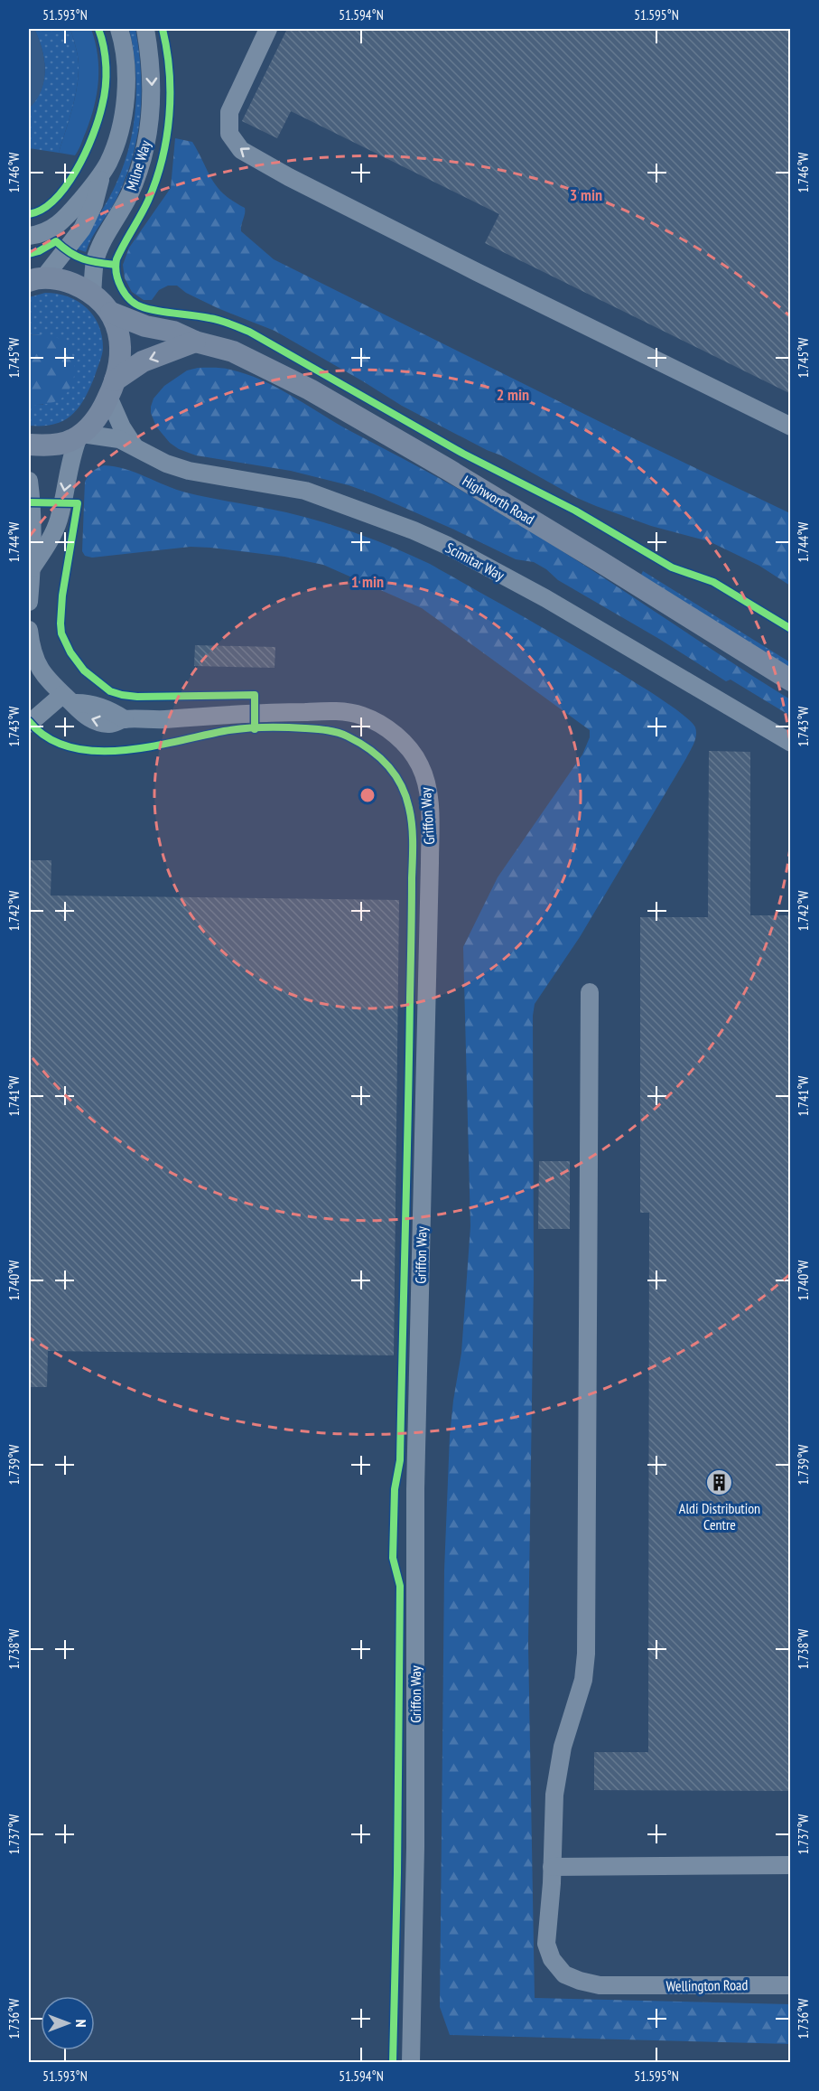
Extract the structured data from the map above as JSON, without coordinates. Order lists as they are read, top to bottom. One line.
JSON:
{"streets":{"main road":["Highworth Road"],"street":["Milne Way","Scimitar Way","Griffon Way","Wellington Road"]},"places":{"building":["Aldi Distribution Centre"]},"north":"right","coordinates":["51.593°N","51.594°N","51.595°N","1.746°W","1.745°W","1.744°W","1.743°W","1.742°W","1.741°W","1.740°W","1.739°W","1.738°W","1.737°W","1.736°W"],"rings":["3 min","2 min","1 min"]}
